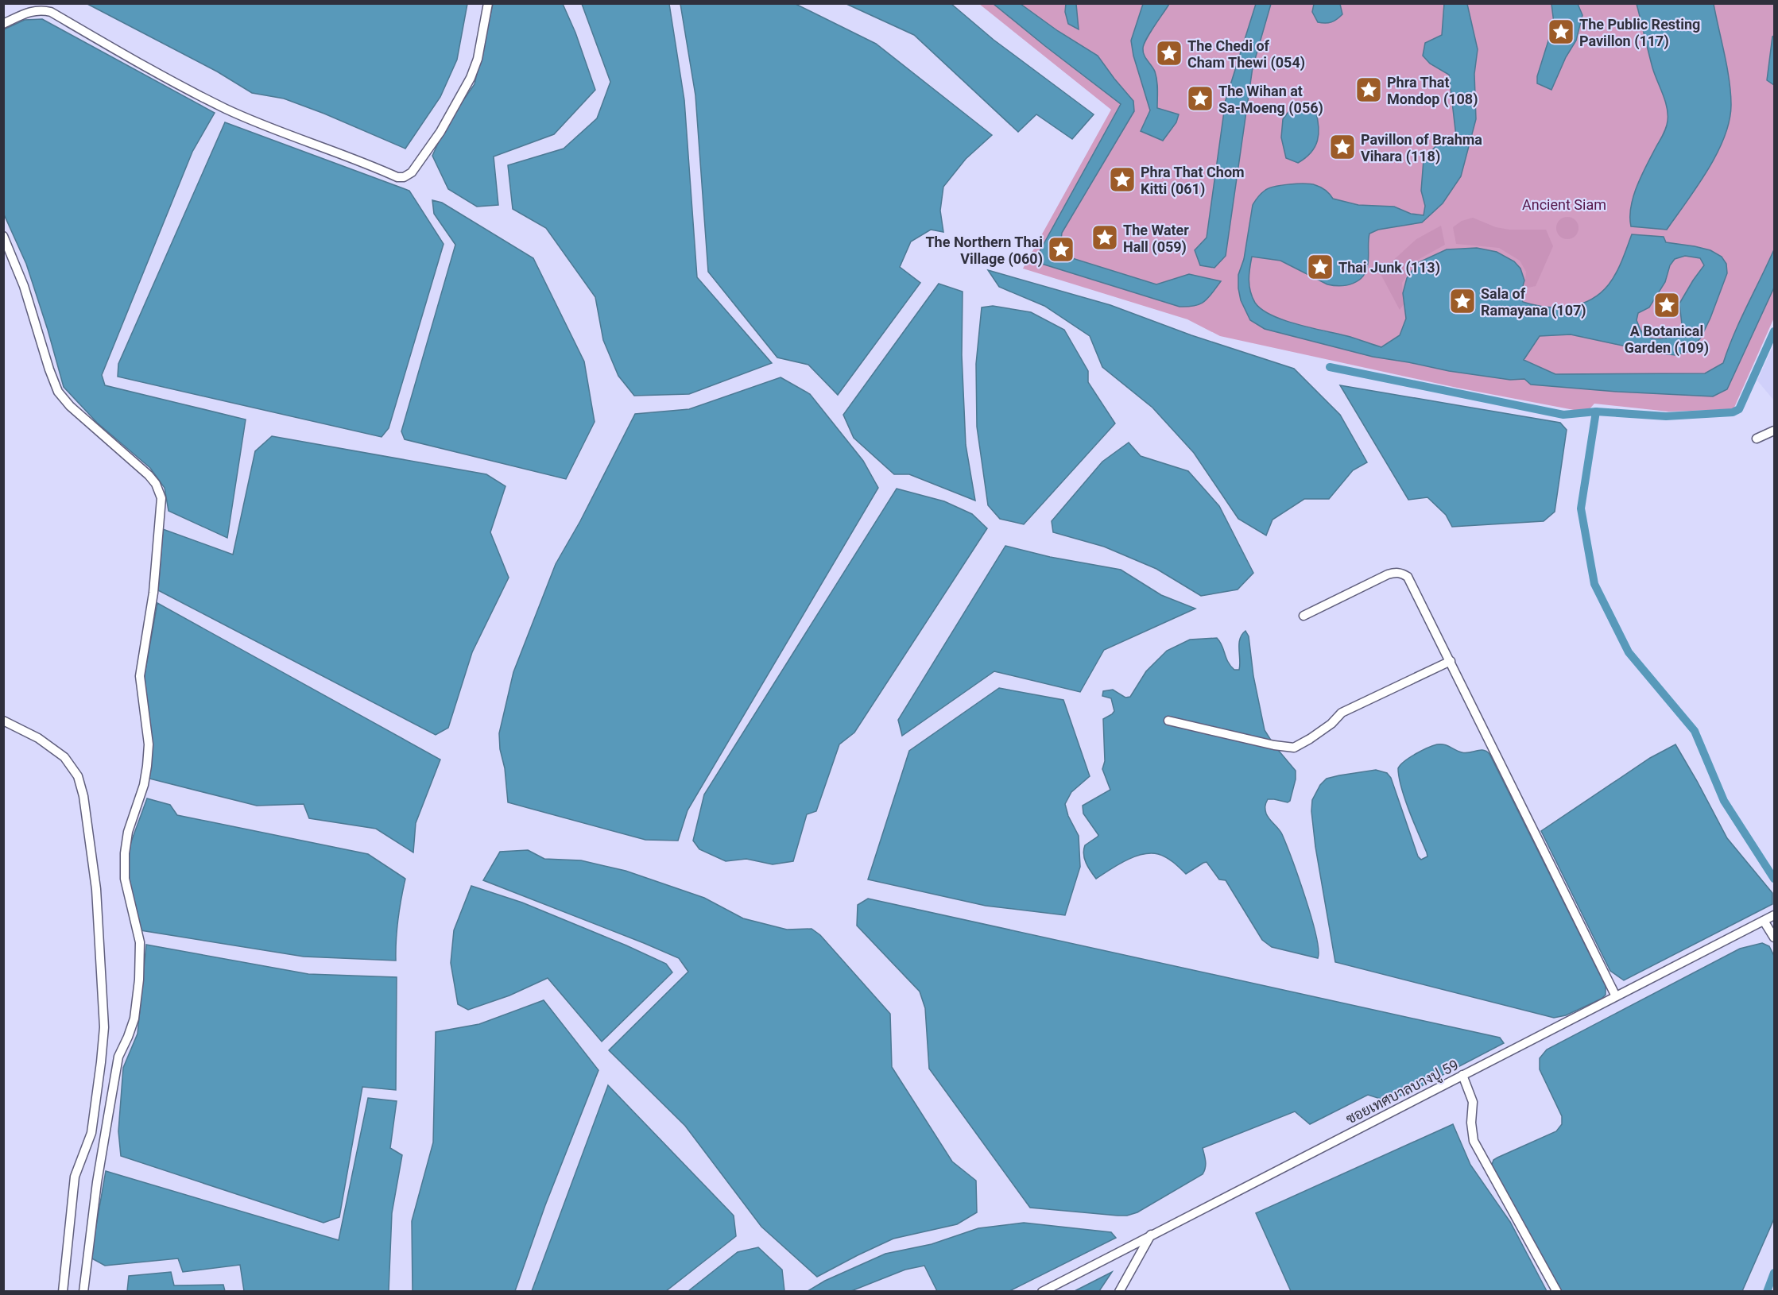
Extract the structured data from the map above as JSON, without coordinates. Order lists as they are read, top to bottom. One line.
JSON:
{"streets":{"street":["ซอยเทศบาลบางปู 59"]},"parks":["Ancient Siam"],"places":{"place":["The Public Resting Pavillon (117)","The Chedi of Cham Thewi (054)","Phra That Mondop (108)","The Wihan at Sa-Moeng (056)","Pavillon of Brahma Vihara (118)","Phra That Chom Kitti (061)","The Water Hall (059)","The Northern Thai Village (060)","Thai Junk (113)","Sala of Ramayana (107)","A Botanical Garden (109)"]}}
